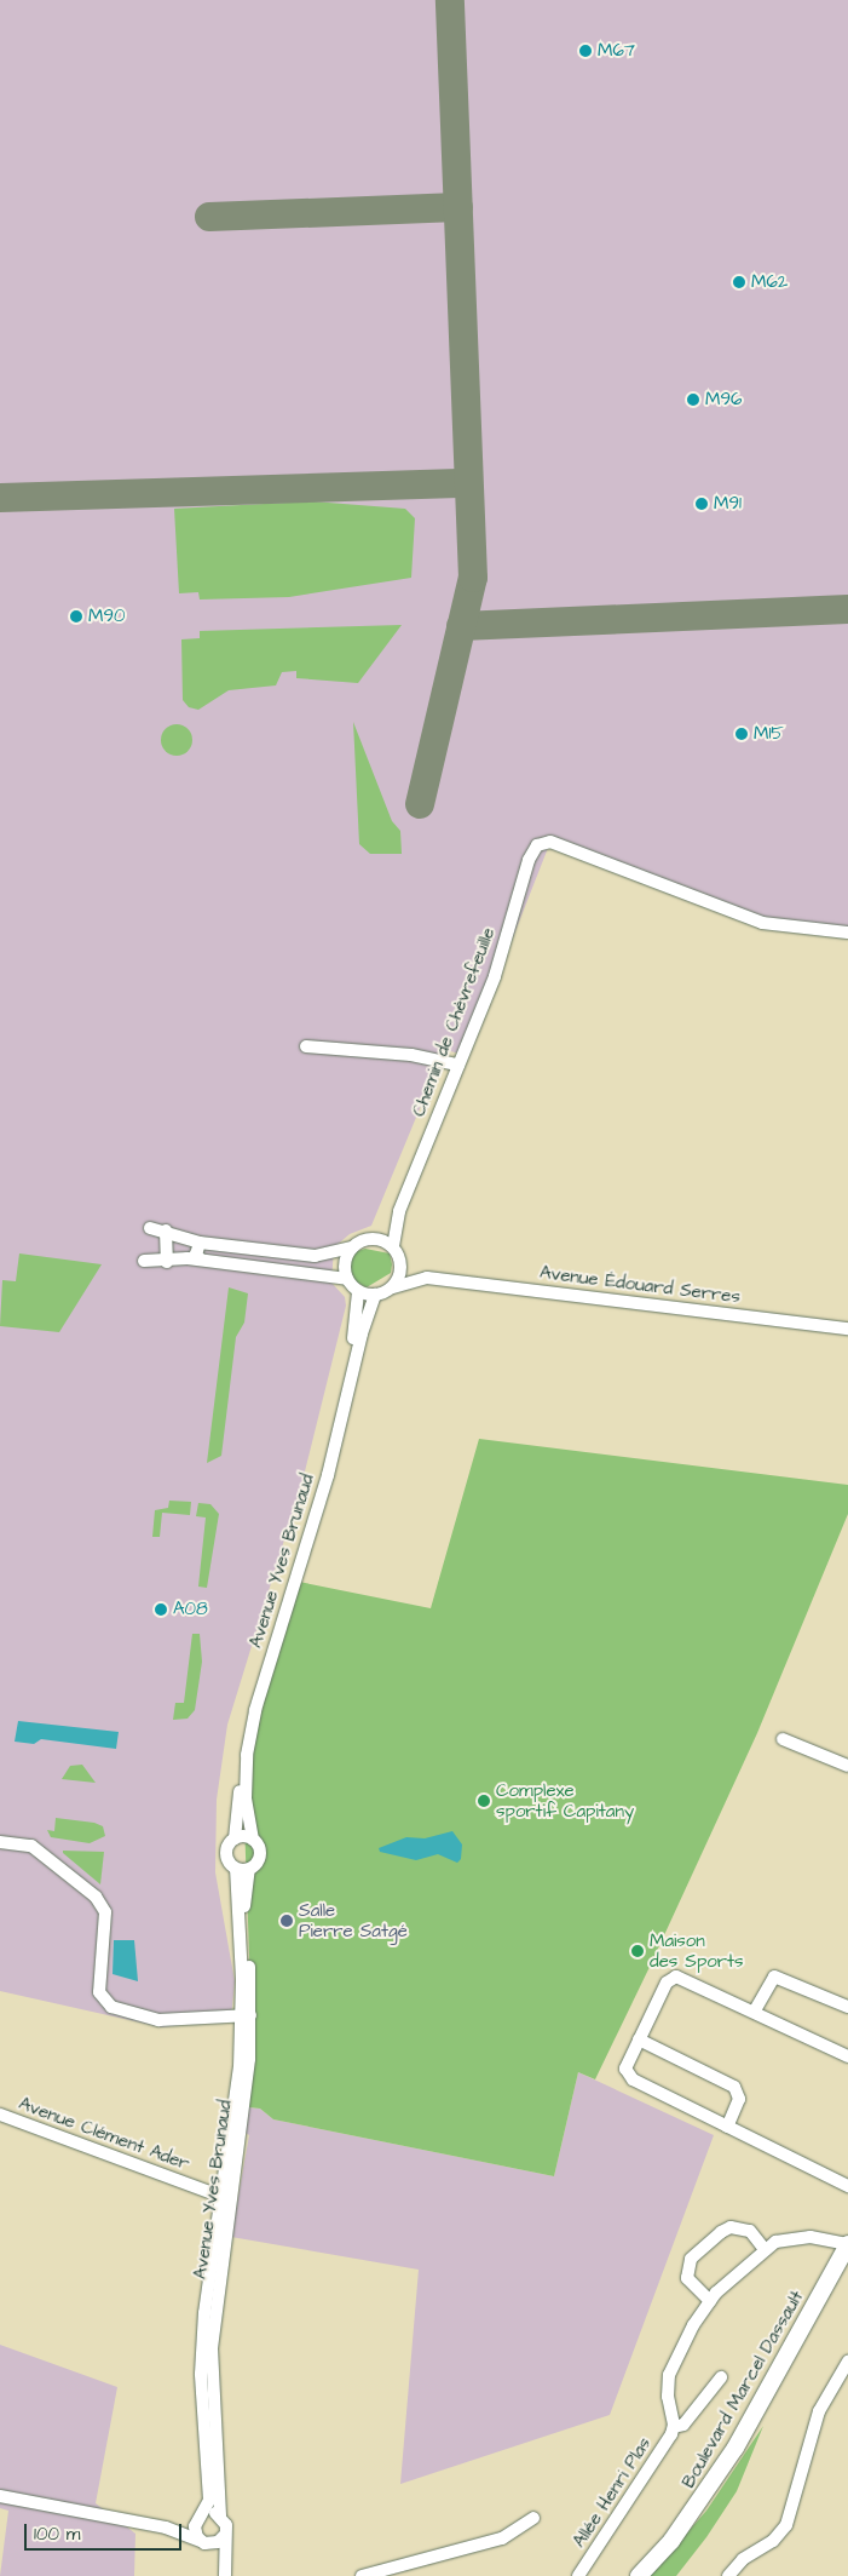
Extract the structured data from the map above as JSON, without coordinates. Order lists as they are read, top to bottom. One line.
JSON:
{"streets":{"main road":["Boulevard Marcel Dassault"],"street":["Chemin de Chèvrefeuille","Avenue Édouard Serres","Avenue Yves Brunaud","Avenue Clément Ader","Allée Henri Plas"]},"crossings":[["Chemin de Chèvrefeuille","Avenue Édouard Serres"],["Chemin de Chèvrefeuille","Avenue Yves Brunaud"],["Avenue Édouard Serres","Avenue Yves Brunaud"],["Avenue Yves Brunaud","Avenue Clément Ader"],["Boulevard Marcel Dassault","Allée Henri Plas"]],"places":["M67","M62","M96","M91","M90","M15","A08","Complexe sportif Capitany","Salle Pierre Satgé","Maison des Sports"],"scale_bar":"100 m"}
